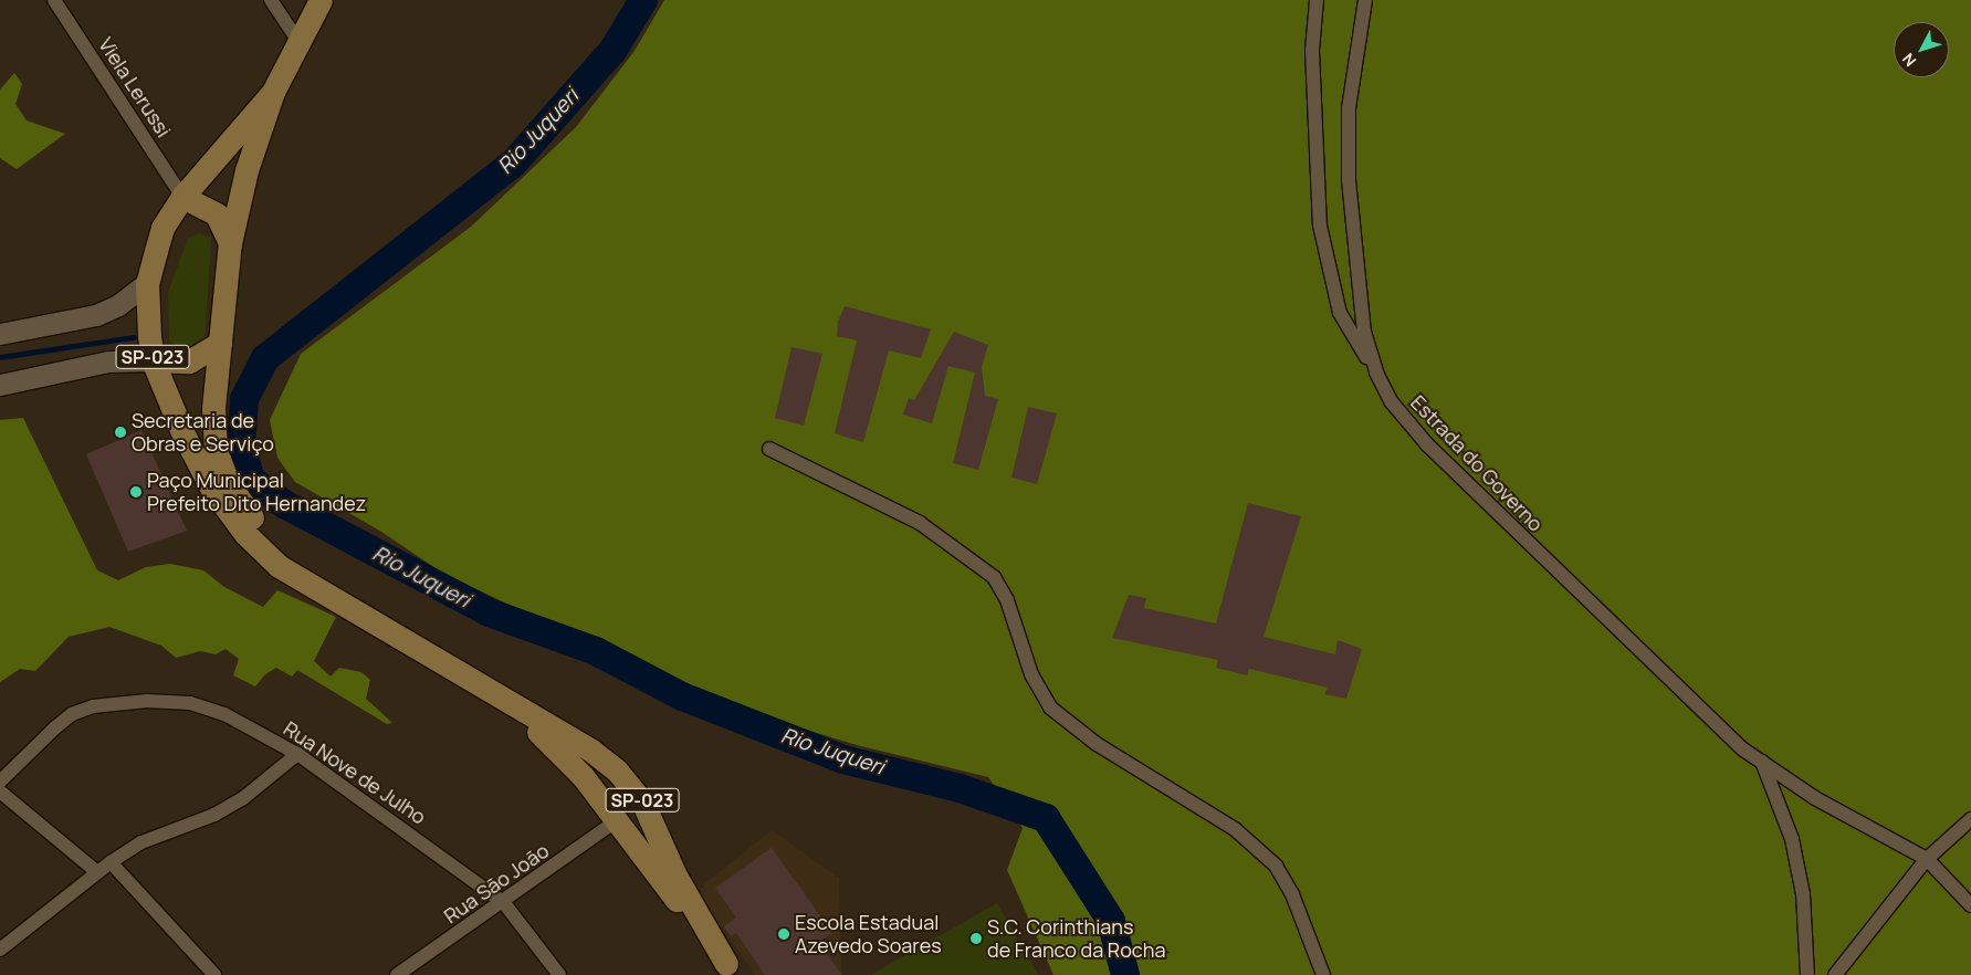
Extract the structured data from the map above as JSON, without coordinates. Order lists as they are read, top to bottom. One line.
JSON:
{"streets":{"main road":["SP-023"],"street":["Viela Lerussi","Estrada do Governo","Rua Nove de Julho","Rua São João"]},"crossings":[["Viela Lerussi","SP-023"],["SP-023","Rua São João"],["Rua Nove de Julho","Rua São João"]],"water":["Rio Juqueri"],"places":["Secretaria de Obras e Serviço","Paço Municipal Prefeito Dito Hernandez","Escola Estadual Azevedo Soares","S.C. Corinthians de Franco da Rocha"],"north":"bottom left"}
